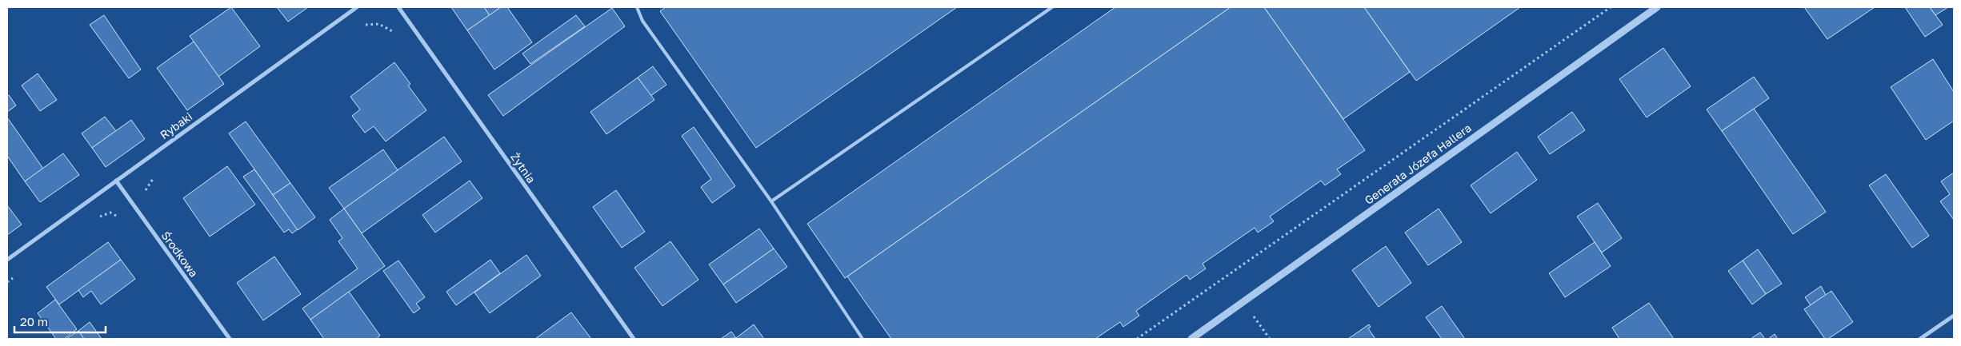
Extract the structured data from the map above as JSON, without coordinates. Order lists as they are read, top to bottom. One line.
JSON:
{"streets":{"street":["Rybaki","Generała Józefa Hallera","Żytnia","Środkowa"]},"crossings":[["Rybaki","Środkowa"]],"scale_bar":"20 m"}
